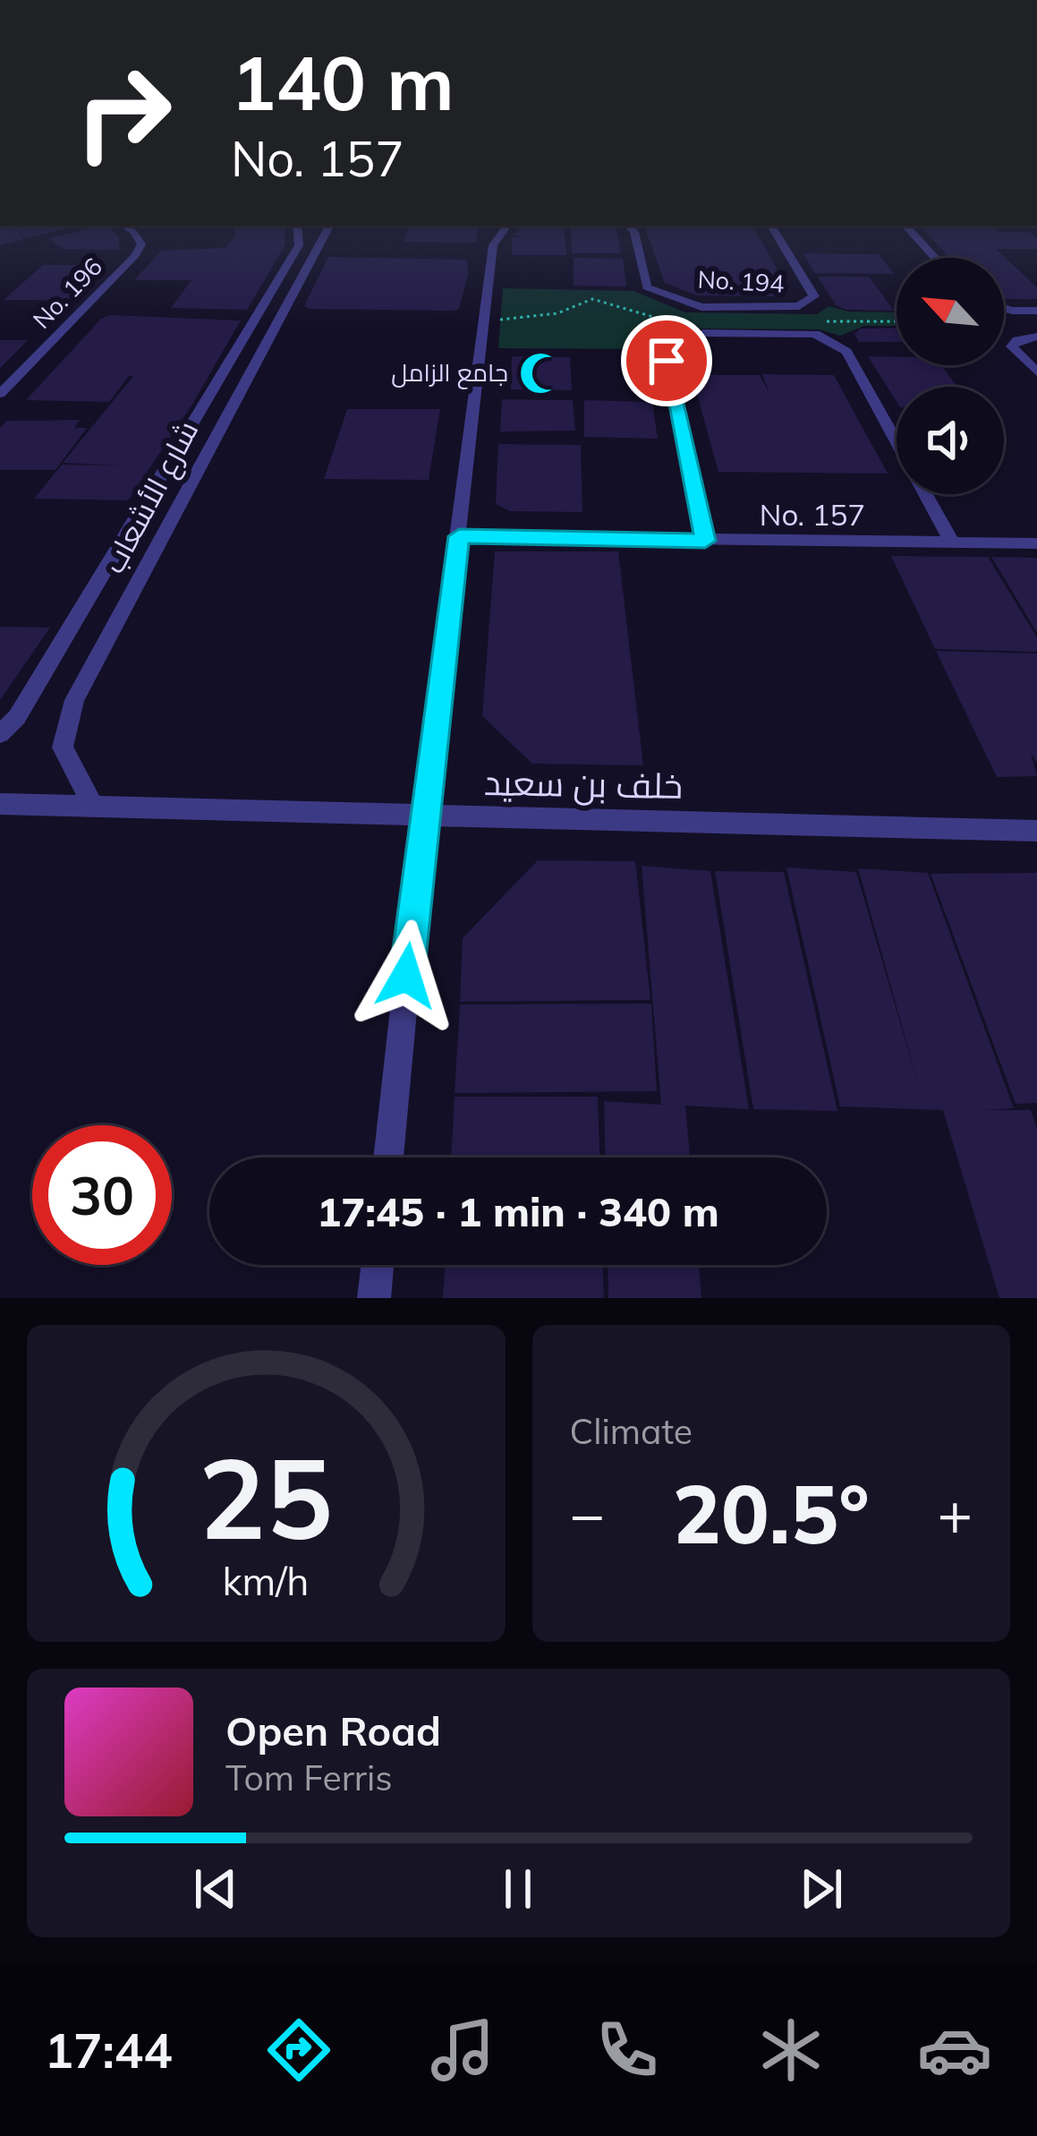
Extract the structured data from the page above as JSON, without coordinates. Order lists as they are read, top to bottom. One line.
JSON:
{"streets":{"street":["No. 194","No. 196","شارع الأشعاب","No. 157","خلف بن سعيد"]},"crossings":[["شارع الأشعاب","خلف بن سعيد"]],"places":{"mosque":["جامع الزامل"]},"north":"top left","page":{"turn":["140 m","No. 157"],"limit":"30","trip":"17:45 · 1 min · 340 m","tile":"Climate","heat":["−","20.5°","+"],"song":["Open Road","Tom Ferris"],"tabs":"17:44","gauge":["25","km/h"]}}
